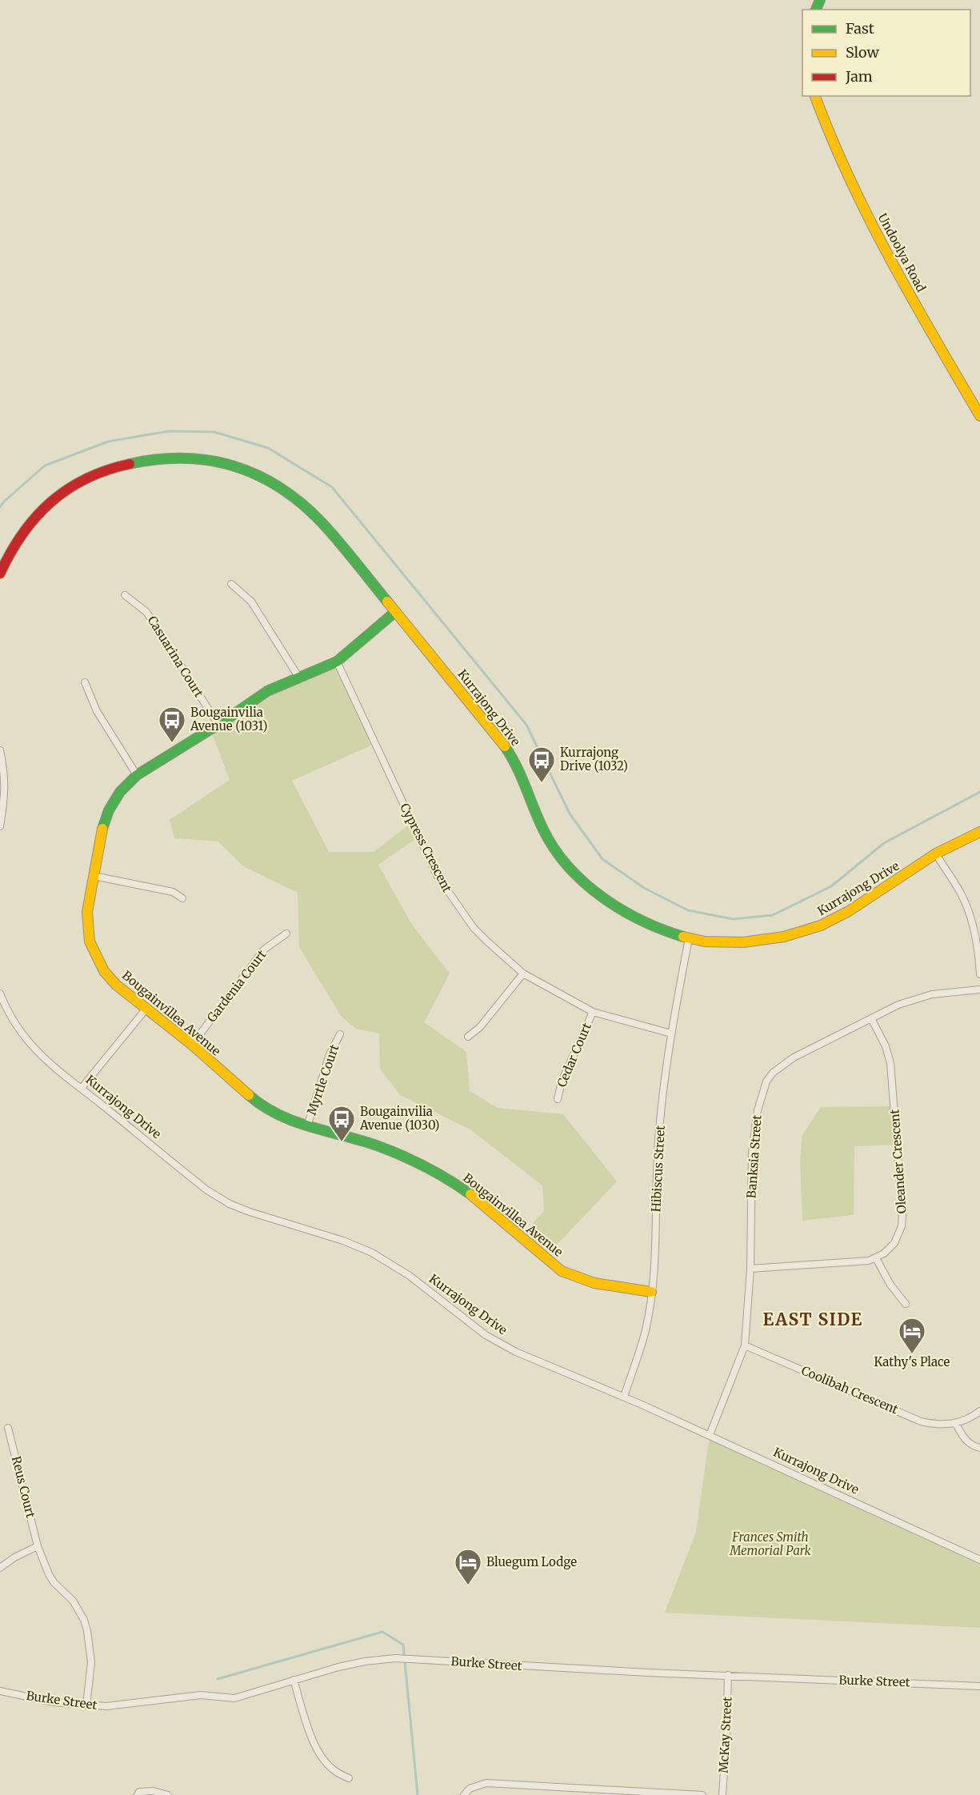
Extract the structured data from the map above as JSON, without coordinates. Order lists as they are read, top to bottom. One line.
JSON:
{"streets":{"street":["Undoolya Road","Casuarina Court","Kurrajong Drive","Cypress Crescent","Gardenia Court","Bougainvillea Avenue","Cedar Court","Myrtle Court","Banksia Street","Oleander Crescent","Hibiscus Street","Coolibah Crescent","Reus Court","Burke Street","McKay Street"]},"crossings":[["Casuarina Court","Bougainvillea Avenue"],["Kurrajong Drive","Bougainvillea Avenue"],["Kurrajong Drive","Banksia Street"],["Kurrajong Drive","Hibiscus Street"],["Cypress Crescent","Bougainvillea Avenue"],["Cypress Crescent","Cedar Court"],["Cypress Crescent","Hibiscus Street"],["Gardenia Court","Bougainvillea Avenue"],["Bougainvillea Avenue","Myrtle Court"],["Bougainvillea Avenue","Hibiscus Street"],["Banksia Street","Oleander Crescent"],["Banksia Street","Coolibah Crescent"],["Reus Court","Burke Street"],["Burke Street","McKay Street"]],"districts":["EAST SIDE"],"parks":["Frances Smith Memorial Park"],"places":{"bus stop":["Bougainvilia Avenue (1031)","Kurrajong Drive (1032)","Bougainvilia Avenue (1030)"],"hotel":["Kathy's Place","Bluegum Lodge"]},"legend":["Fast","Slow","Jam"]}
